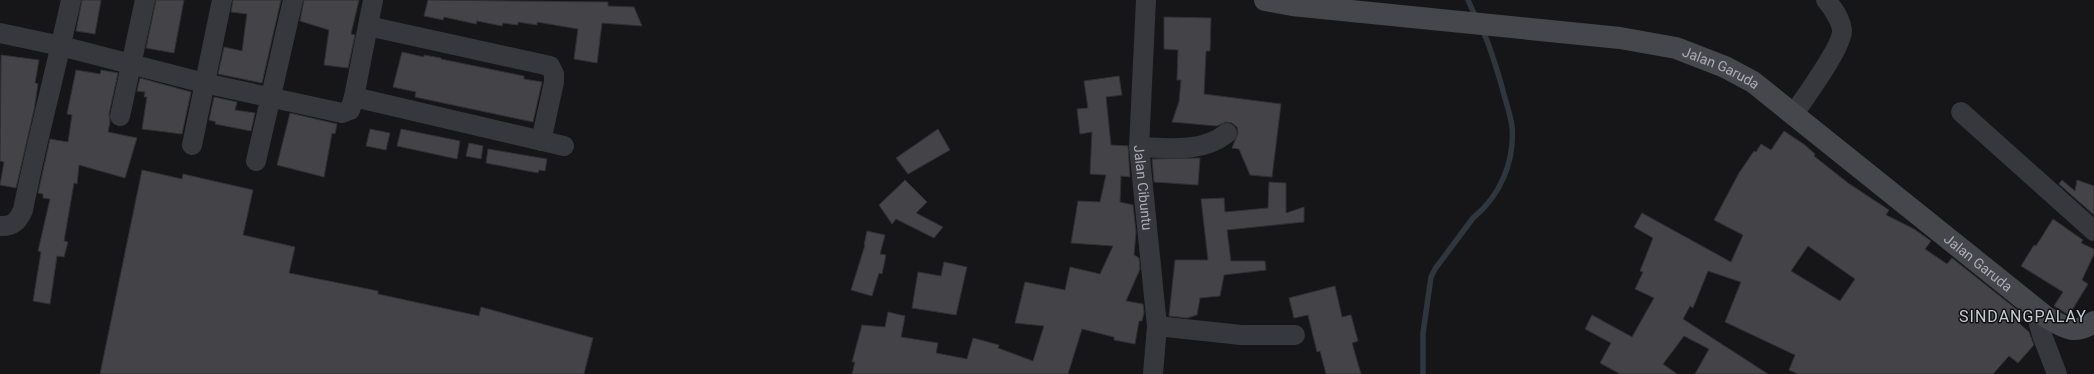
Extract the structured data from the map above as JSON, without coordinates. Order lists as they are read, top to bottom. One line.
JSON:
{"streets":{"street":["Jalan Garuda","Jalan Cibuntu"]},"districts":["SINDANGPALAY"]}
